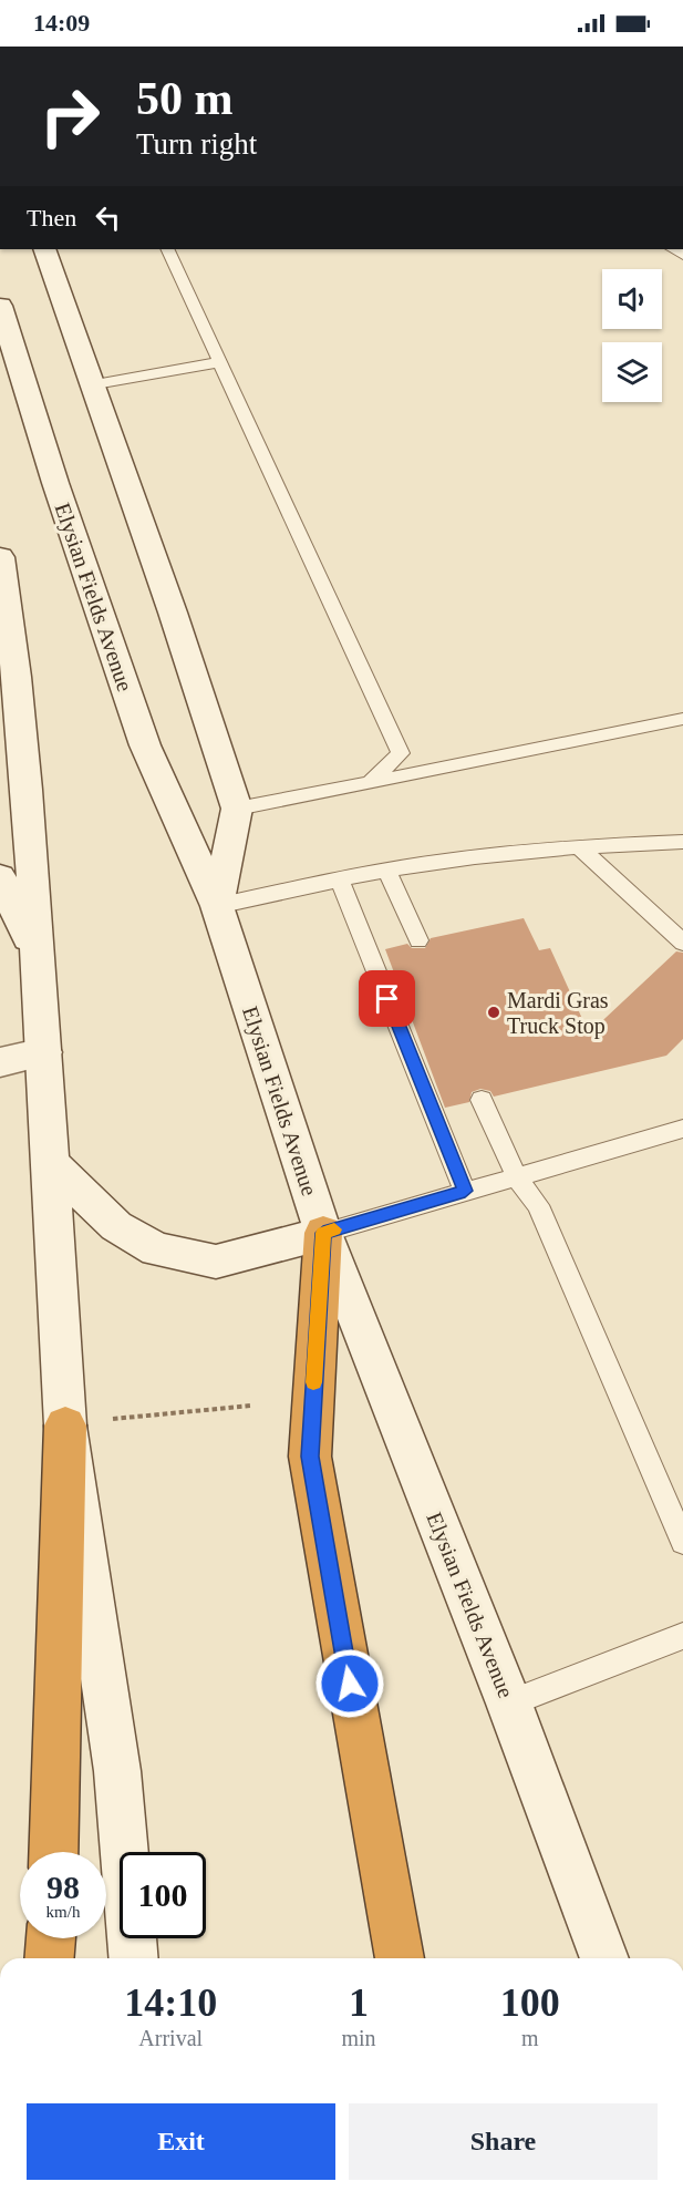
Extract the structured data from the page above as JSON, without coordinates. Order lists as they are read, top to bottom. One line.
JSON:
{"streets":{"main road":["Elysian Fields Avenue"]},"places":["Mardi Gras Truck Stop"],"page":{"status":"14:09","turn":["50 m","Turn right"],"then":"Then","speed":"98 km/h","limit":"100","eta":["14:10","Arrival","1","min","100","m"],"buttons":["Exit","Share"]}}
